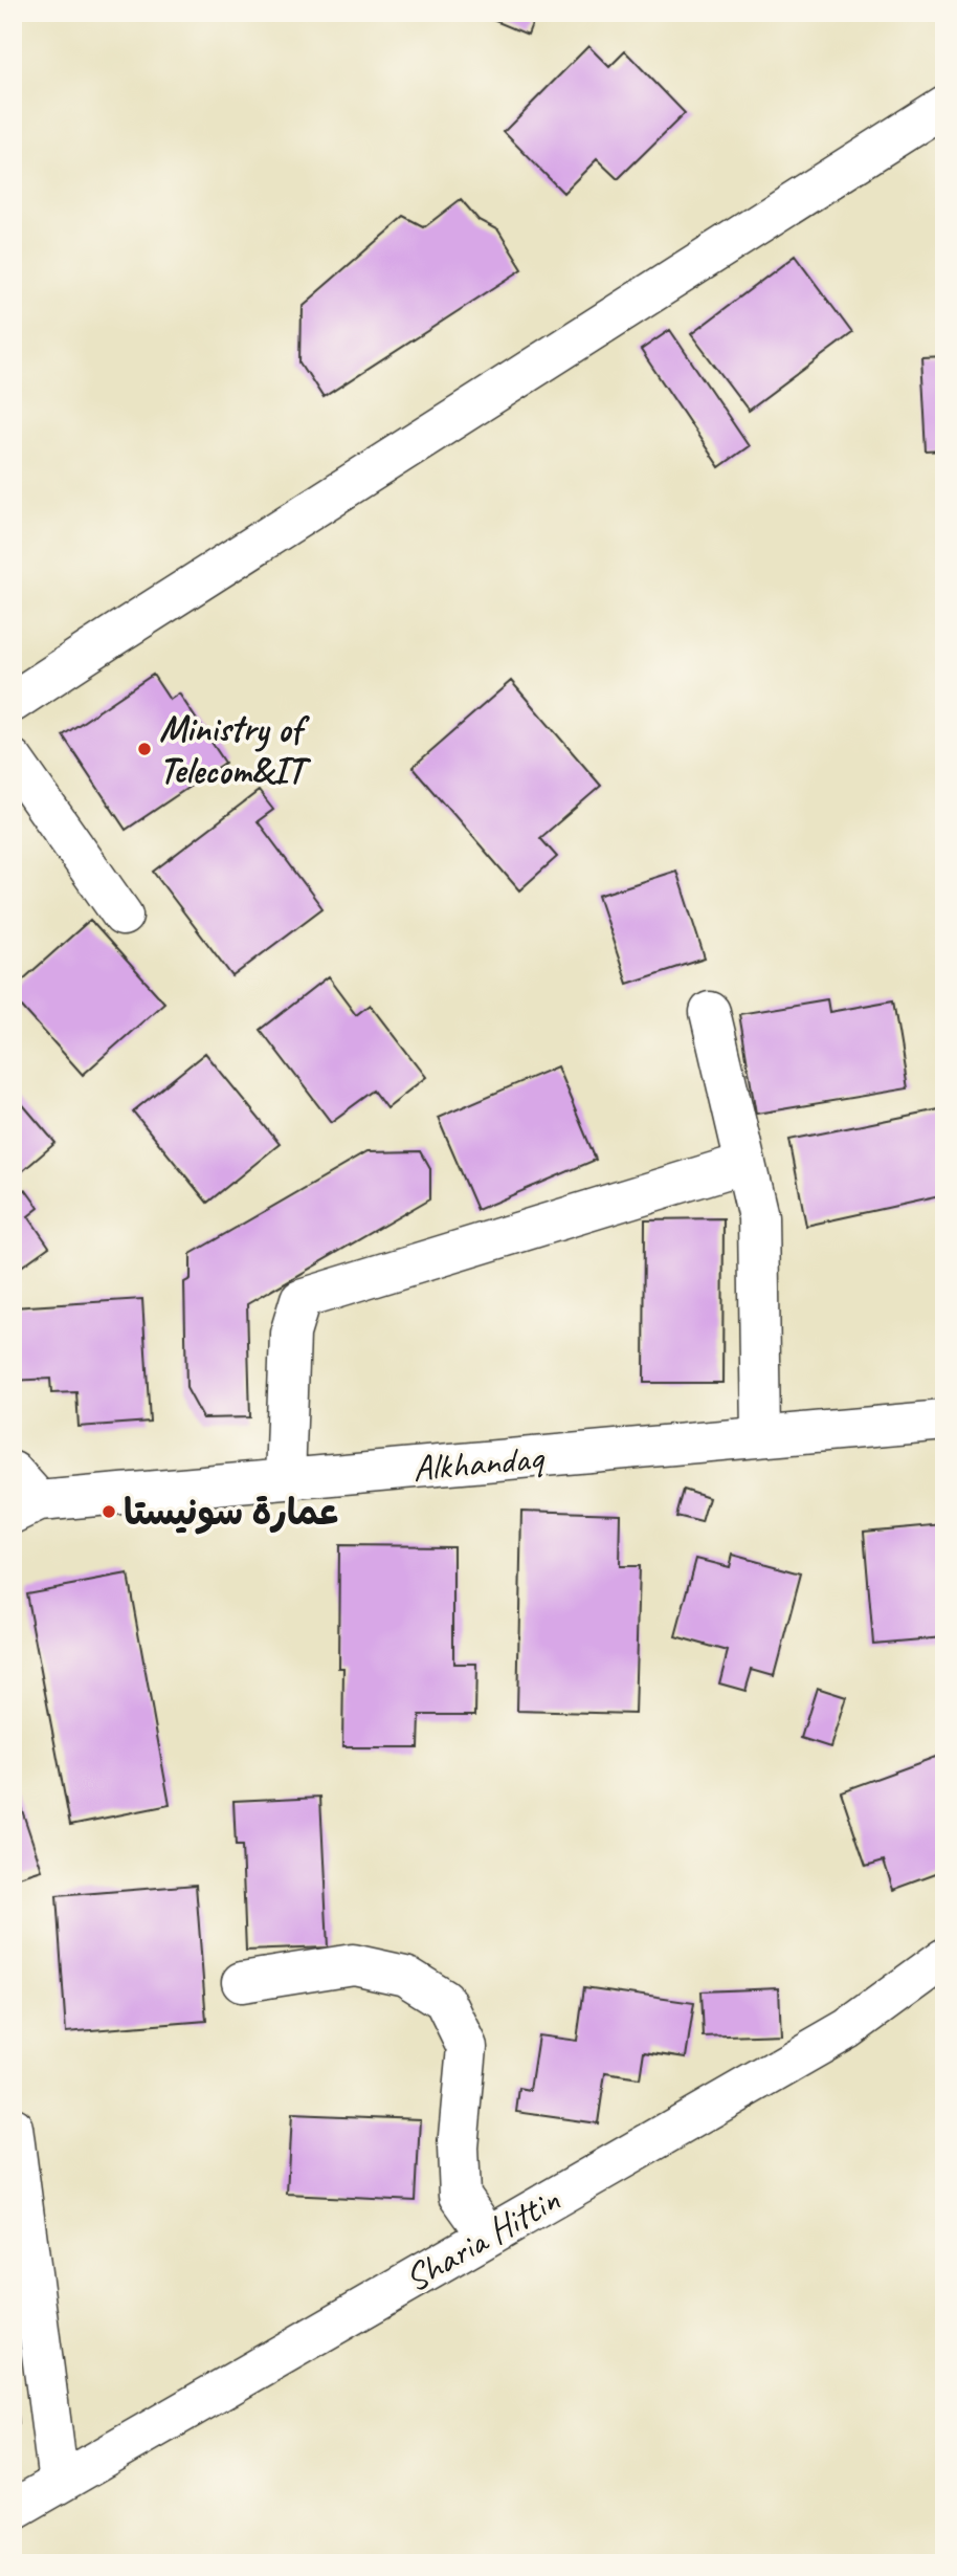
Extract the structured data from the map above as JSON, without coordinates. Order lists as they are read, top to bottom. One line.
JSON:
{"streets":{"street":["Alkhandaq","Sharia Hittin"]},"places":["Ministry of Telecom&IT","عمارة سونيستا"]}
